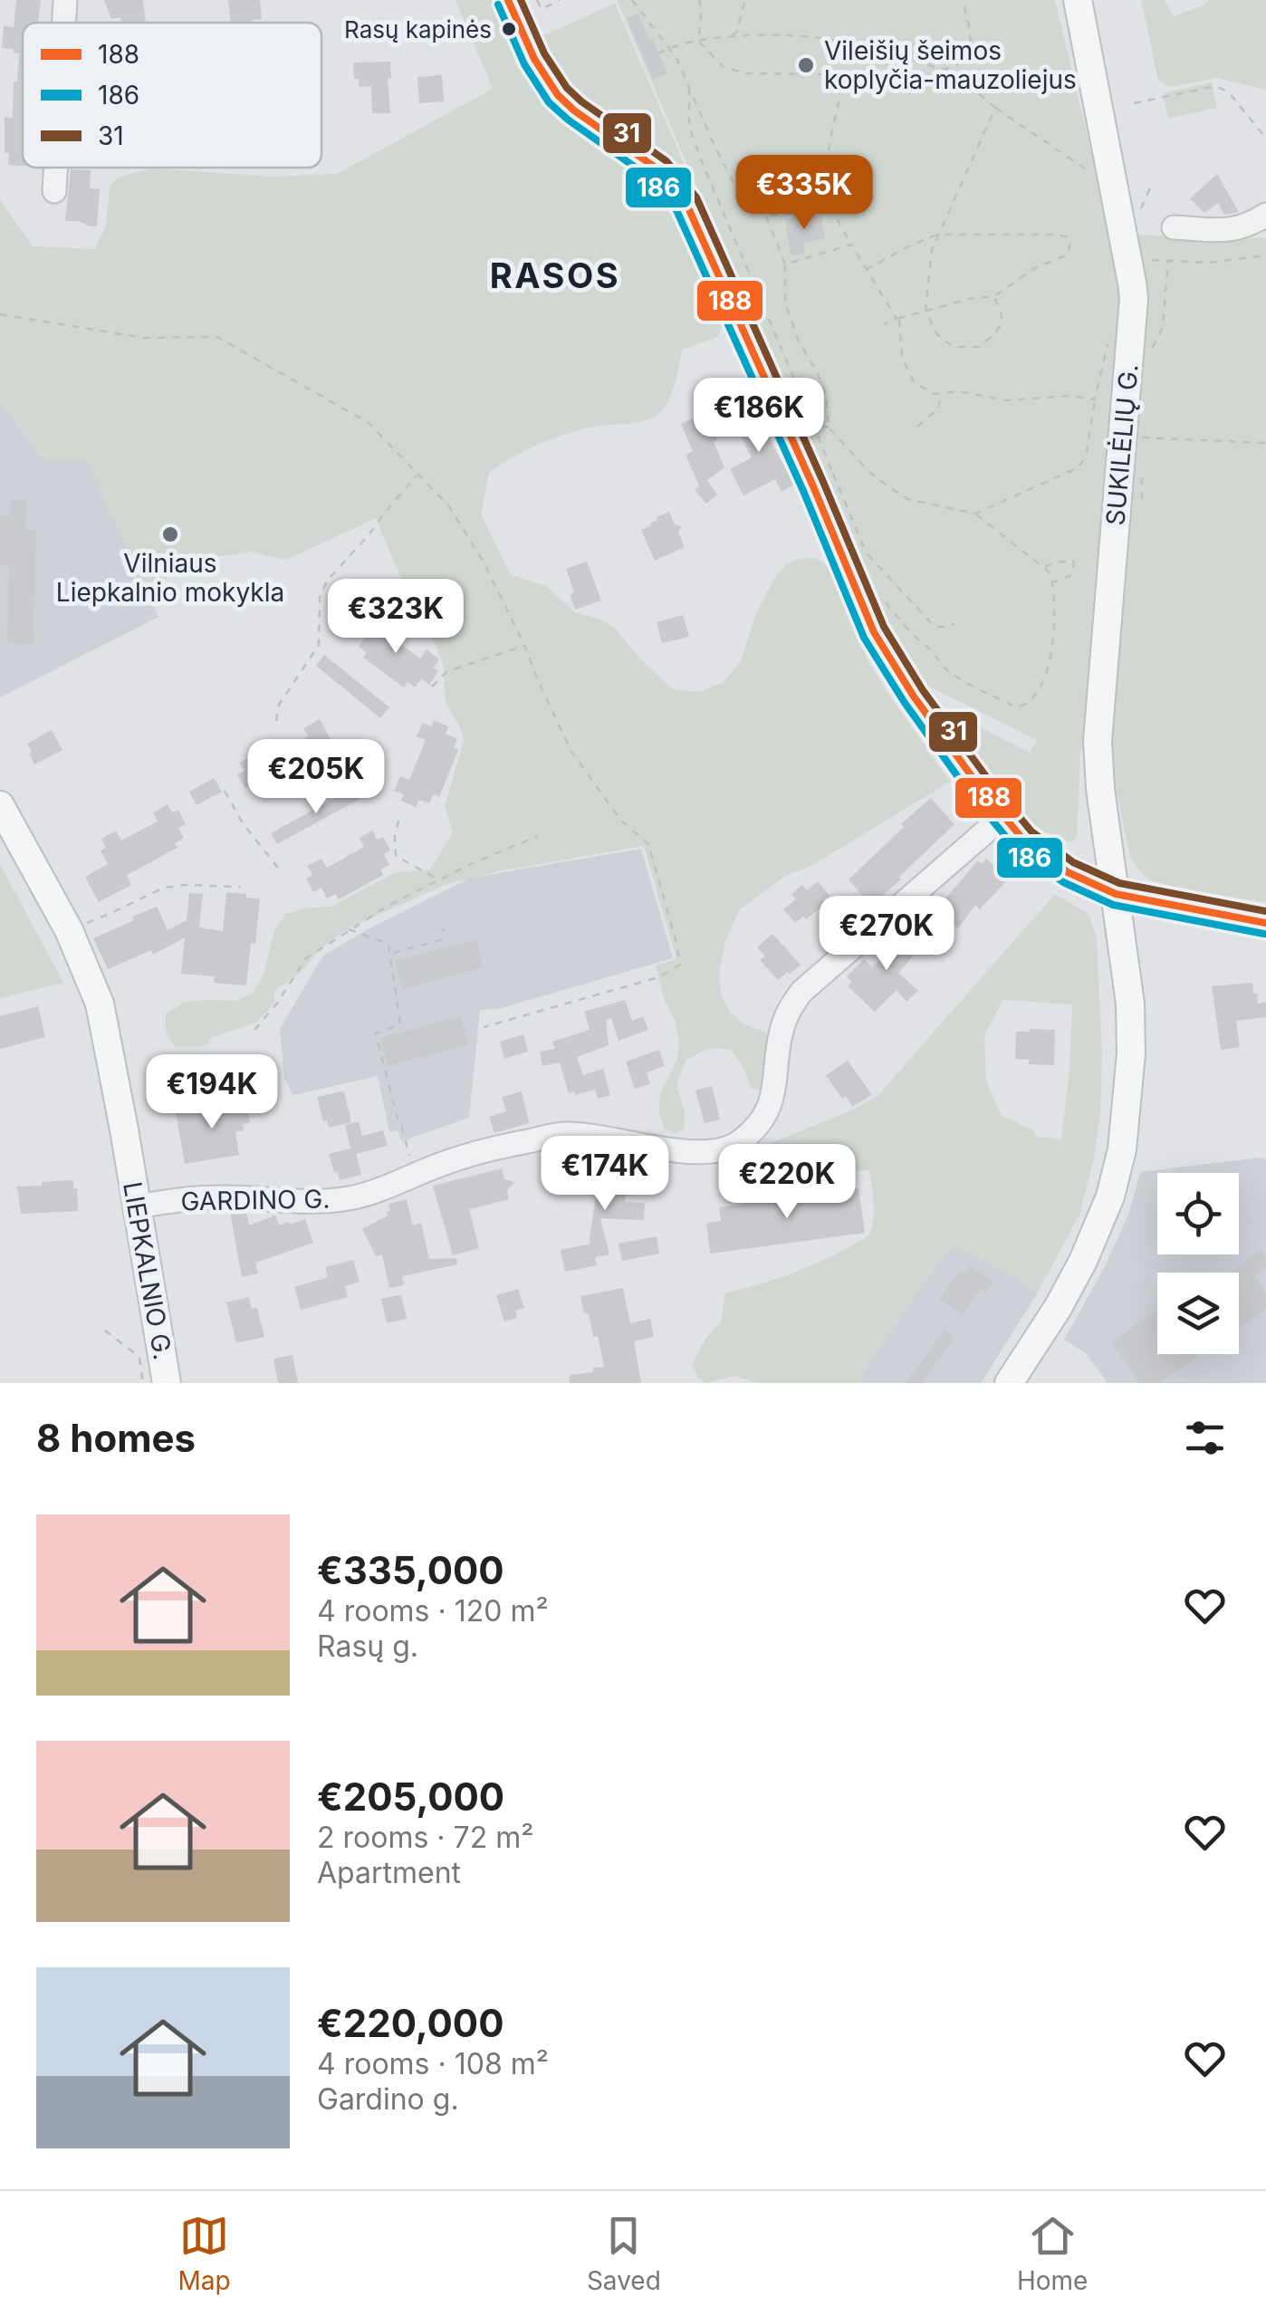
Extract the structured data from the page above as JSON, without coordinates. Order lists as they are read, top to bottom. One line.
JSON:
{"streets":{"main road":["SUKILĖLIŲ G.","LIEPKALNIO G."],"street":["GARDINO G."]},"crossings":[["GARDINO G.","LIEPKALNIO G."]],"districts":["RASOS"],"places":["Rasų kapinės","Vileišių šeimos koplyčia-mauzoliejus","Vilniaus Liepkalnio mokykla"],"lines":["transit line 188","transit line 31","transit line 186"],"legend":["188","186","31"],"page":{"price":["€335K","€186K","€323K","€205K","€270K","€194K","€174K","€220K"],"heading":"8 homes","list":[{"name":"€335,000","note":"4 rooms · 120 m² · Rasų g."},{"name":"€205,000","note":"2 rooms · 72 m² · Apartment"},{"name":"€220,000","note":"4 rooms · 108 m² · Gardino g."}],"tabs":["Map","Saved","Home"]}}
